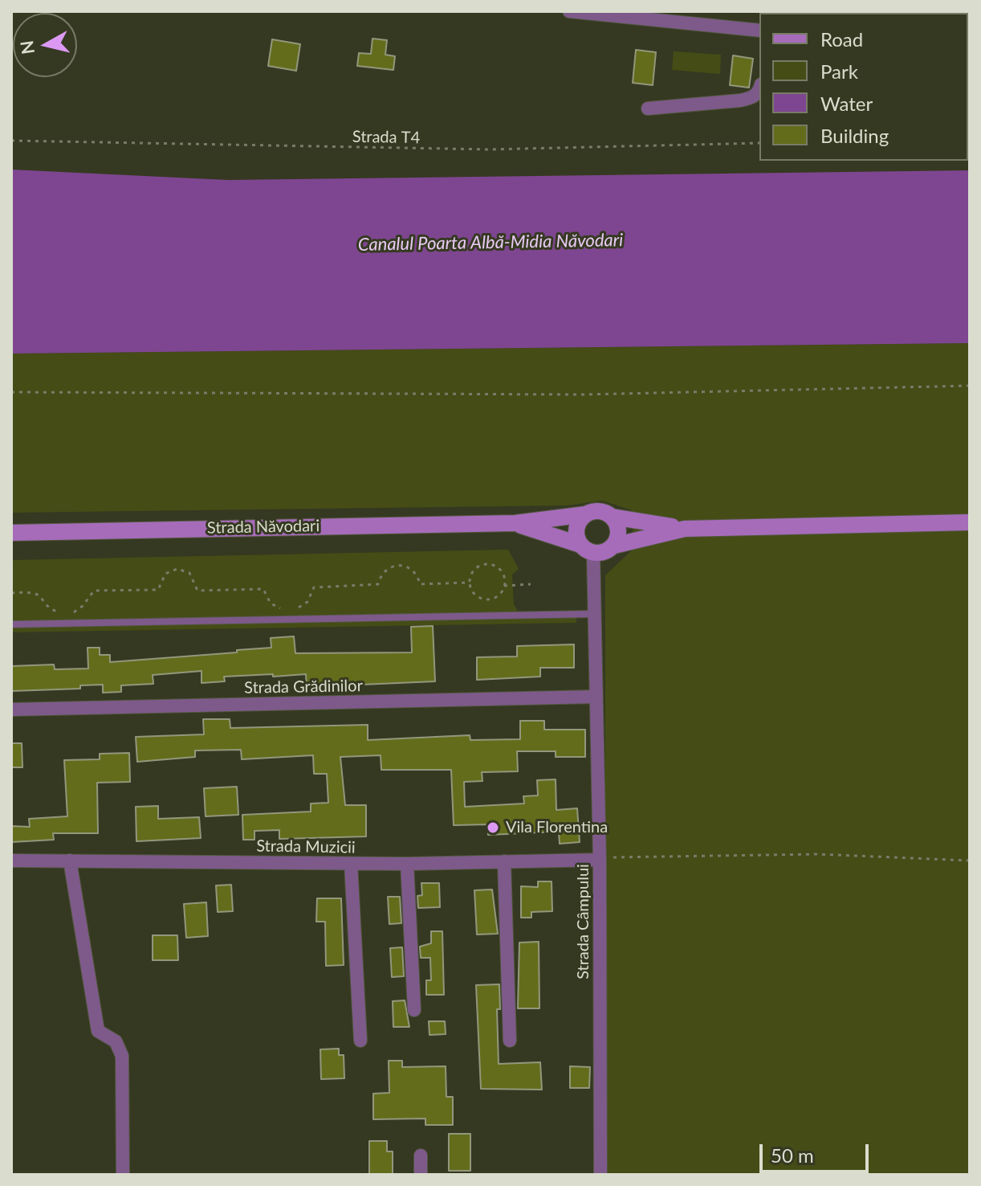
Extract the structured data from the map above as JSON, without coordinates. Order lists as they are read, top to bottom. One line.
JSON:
{"streets":{"main road":["Strada Năvodari"],"street":["Strada Grădinilor","Strada Muzicii","Strada Câmpului"],"path":["Strada T4"]},"crossings":[["Strada Năvodari","Strada Câmpului"],["Strada Grădinilor","Strada Câmpului"],["Strada Muzicii","Strada Câmpului"]],"water":["Canalul Poarta Albă-Midia Năvodari"],"places":["Vila Florentina"],"legend":["Road","Park","Water","Building"],"scale_bar":"50 m","north":"left"}
